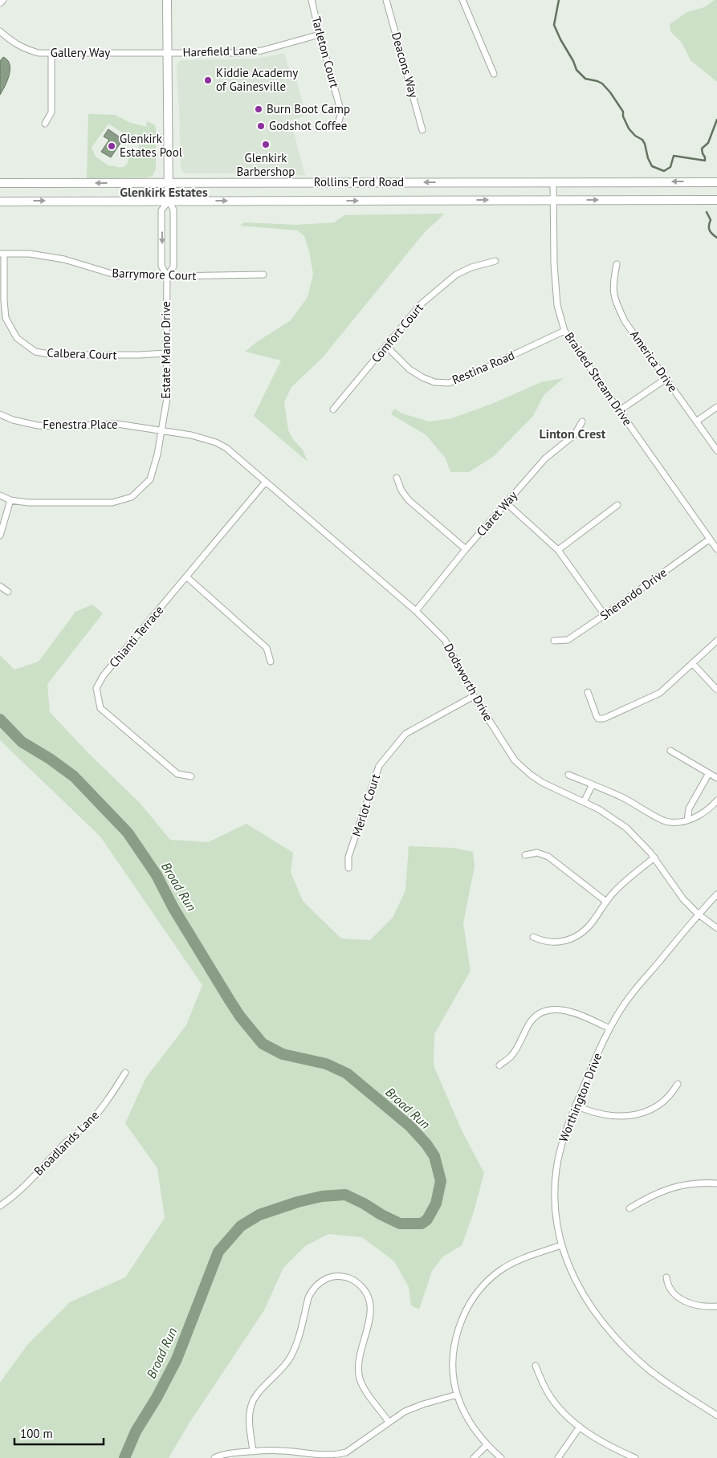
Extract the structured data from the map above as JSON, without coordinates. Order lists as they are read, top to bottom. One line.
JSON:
{"streets":{"main road":["Rollins Ford Road","Estate Manor Drive"],"street":["Harefield Lane","Tarleton Court","Gallery Way","Deacons Way","Barrymore Court","Comfort Court","Calbera Court","America Drive","Restina Road","Braided Stream Drive","Fenestra Place","Claret Way","Sherando Drive","Chianti Terrace","Dodsworth Drive","Merlot Court","Worthington Drive","Broadlands Lane"]},"crossings":[["Harefield Lane","Tarleton Court"],["Harefield Lane","Gallery Way"],["Harefield Lane","Estate Manor Drive"],["Gallery Way","Estate Manor Drive"],["Rollins Ford Road","Estate Manor Drive"],["Rollins Ford Road","Braided Stream Drive"],["Barrymore Court","Estate Manor Drive"],["Barrymore Court","Calbera Court"],["Comfort Court","Restina Road"],["Estate Manor Drive","Calbera Court"],["Estate Manor Drive","Fenestra Place"],["Estate Manor Drive","Dodsworth Drive"],["Restina Road","Braided Stream Drive"],["Braided Stream Drive","Sherando Drive"],["Fenestra Place","Dodsworth Drive"],["Claret Way","Dodsworth Drive"],["Chianti Terrace","Dodsworth Drive"],["Dodsworth Drive","Merlot Court"],["Dodsworth Drive","Worthington Drive"]],"districts":["Glenkirk Estates","Linton Crest"],"water":["Broad Run"],"places":["Kiddie Academy of Gainesville","Burn Boot Camp","Godshot Coffee","Glenkirk Barbershop","Glenkirk Estates Pool"],"scale_bar":"100 m"}
